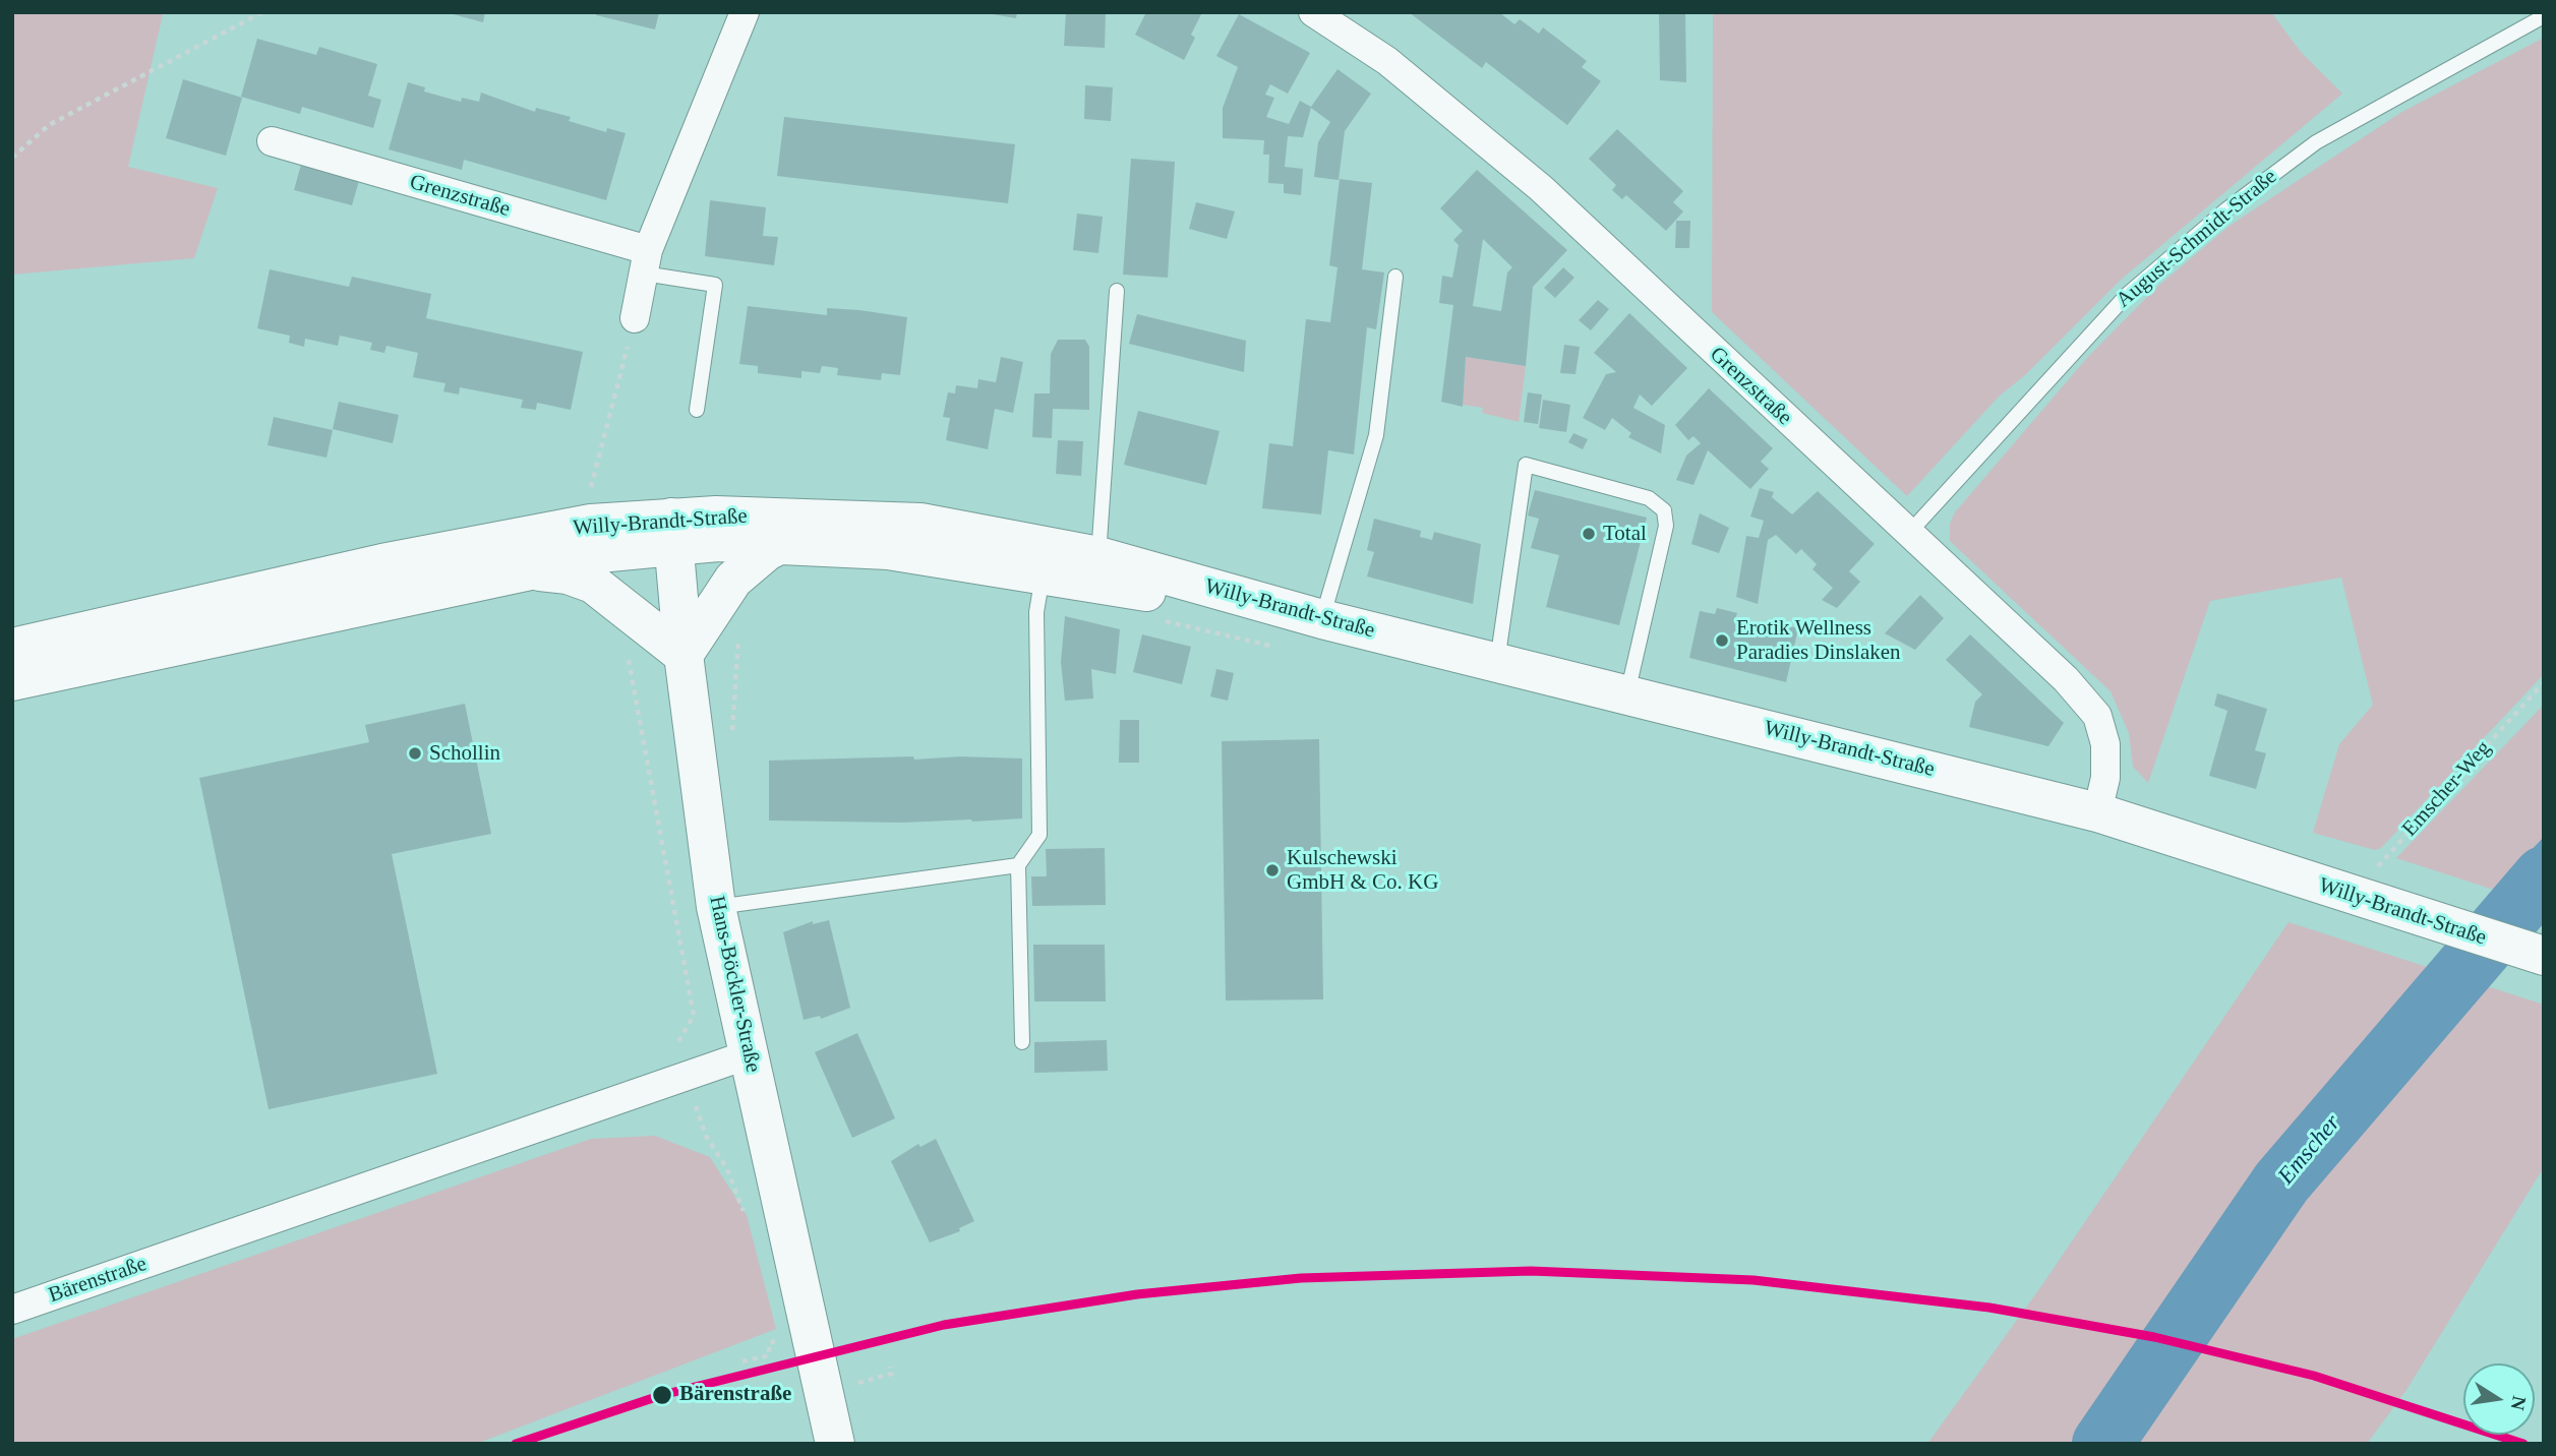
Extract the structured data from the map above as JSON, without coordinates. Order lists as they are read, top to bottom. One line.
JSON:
{"streets":{"main road":["Willy-Brandt-Straße","Hans-Böckler-Straße"],"street":["Grenzstraße","Bärenstraße"],"lane":["August-Schmidt-Straße"],"path":["Emscher-Weg"]},"crossings":[["Grenzstraße","August-Schmidt-Straße"],["Grenzstraße","Willy-Brandt-Straße"],["Willy-Brandt-Straße","Emscher-Weg"],["Willy-Brandt-Straße","Hans-Böckler-Straße"],["Hans-Böckler-Straße","Bärenstraße"]],"water":["Emscher"],"places":["Total","Erotik Wellness Paradies Dinslaken","Schollin","Kulschewski GmbH & Co. KG","Bärenstraße"],"north":"right"}
